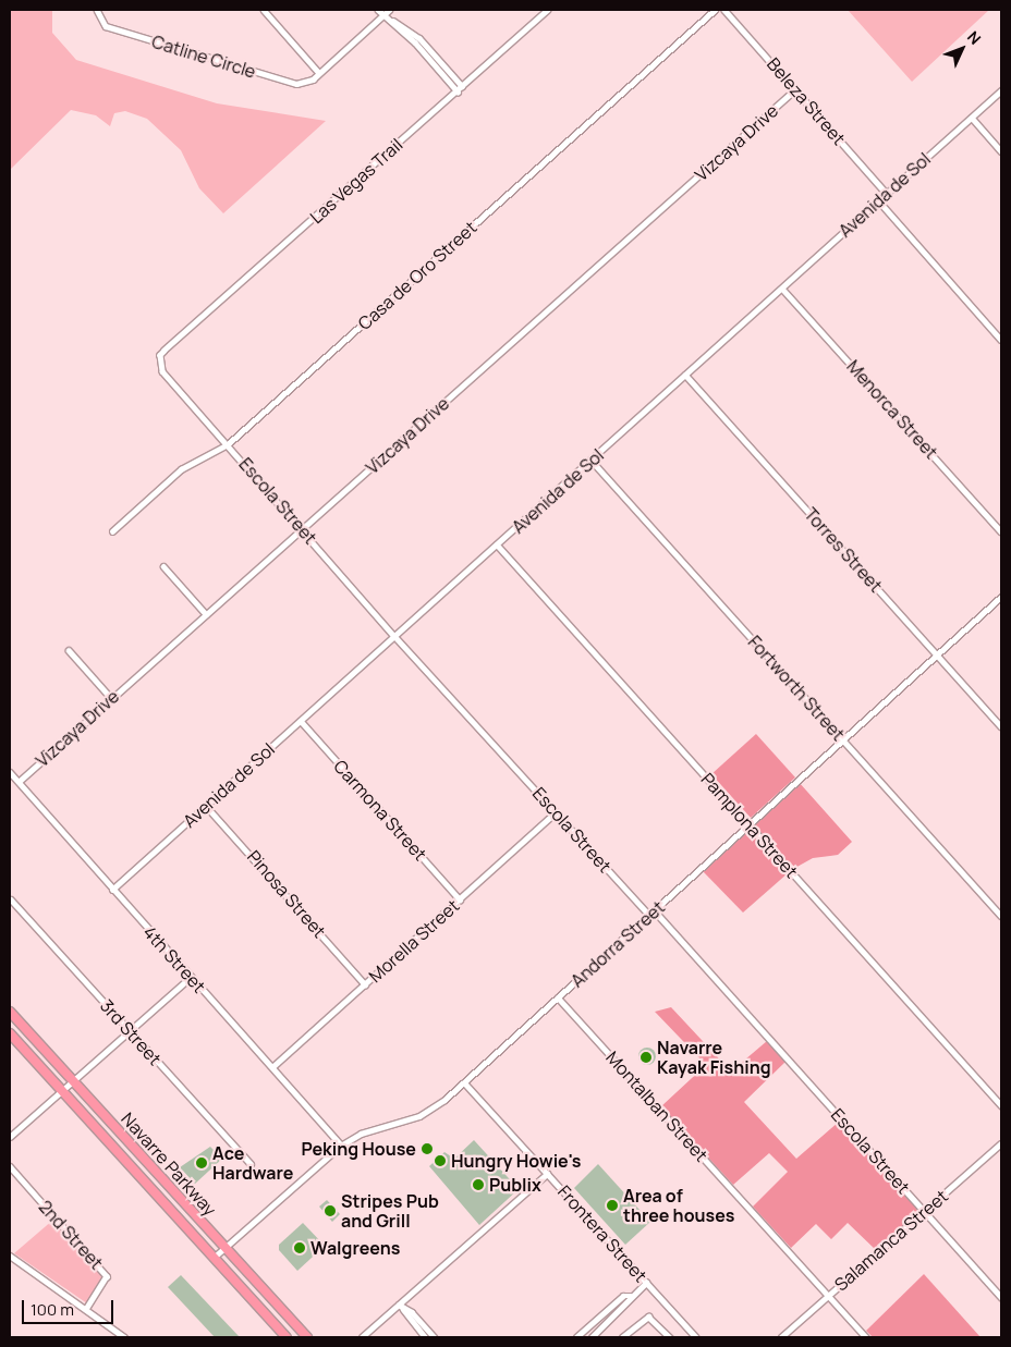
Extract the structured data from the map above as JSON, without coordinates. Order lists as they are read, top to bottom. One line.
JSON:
{"streets":{"highway":["Navarre Parkway"],"street":["Catline Circle","Beleza Street","Vizcaya Drive","Las Vegas Trail","Avenida de Sol","Casa de Oro Street","Menorca Street","Escola Street","Torres Street","Fortworth Street","Carmona Street","Pamplona Street","Pinosa Street","Morella Street","Andorra Street","4th Street","3rd Street","Montalban Street","Frontera Street","2nd Street","Salamanca Street"]},"crossings":[["Beleza Street","Vizcaya Drive"],["Beleza Street","Avenida de Sol"],["Vizcaya Drive","Escola Street"],["Vizcaya Drive","4th Street"],["Las Vegas Trail","Escola Street"],["Avenida de Sol","Menorca Street"],["Avenida de Sol","Escola Street"],["Avenida de Sol","Torres Street"],["Avenida de Sol","Fortworth Street"],["Avenida de Sol","Carmona Street"],["Avenida de Sol","Pamplona Street"],["Avenida de Sol","Pinosa Street"],["Avenida de Sol","4th Street"],["Casa de Oro Street","Escola Street"],["Escola Street","Morella Street"],["Escola Street","Andorra Street"],["Escola Street","Salamanca Street"],["Torres Street","Andorra Street"],["Fortworth Street","Andorra Street"],["Carmona Street","Morella Street"],["Pamplona Street","Andorra Street"],["Pinosa Street","Morella Street"],["Morella Street","4th Street"],["Andorra Street","4th Street"],["Andorra Street","Montalban Street"],["Andorra Street","Navarre Parkway"],["Andorra Street","Frontera Street"],["Montalban Street","Salamanca Street"]],"places":["Navarre Kayak Fishing","Peking House","Hungry Howie's","Ace Hardware","Publix","Area of three houses","Stripes Pub and Grill","Walgreens"],"scale_bar":"100 m","north":"top right"}
